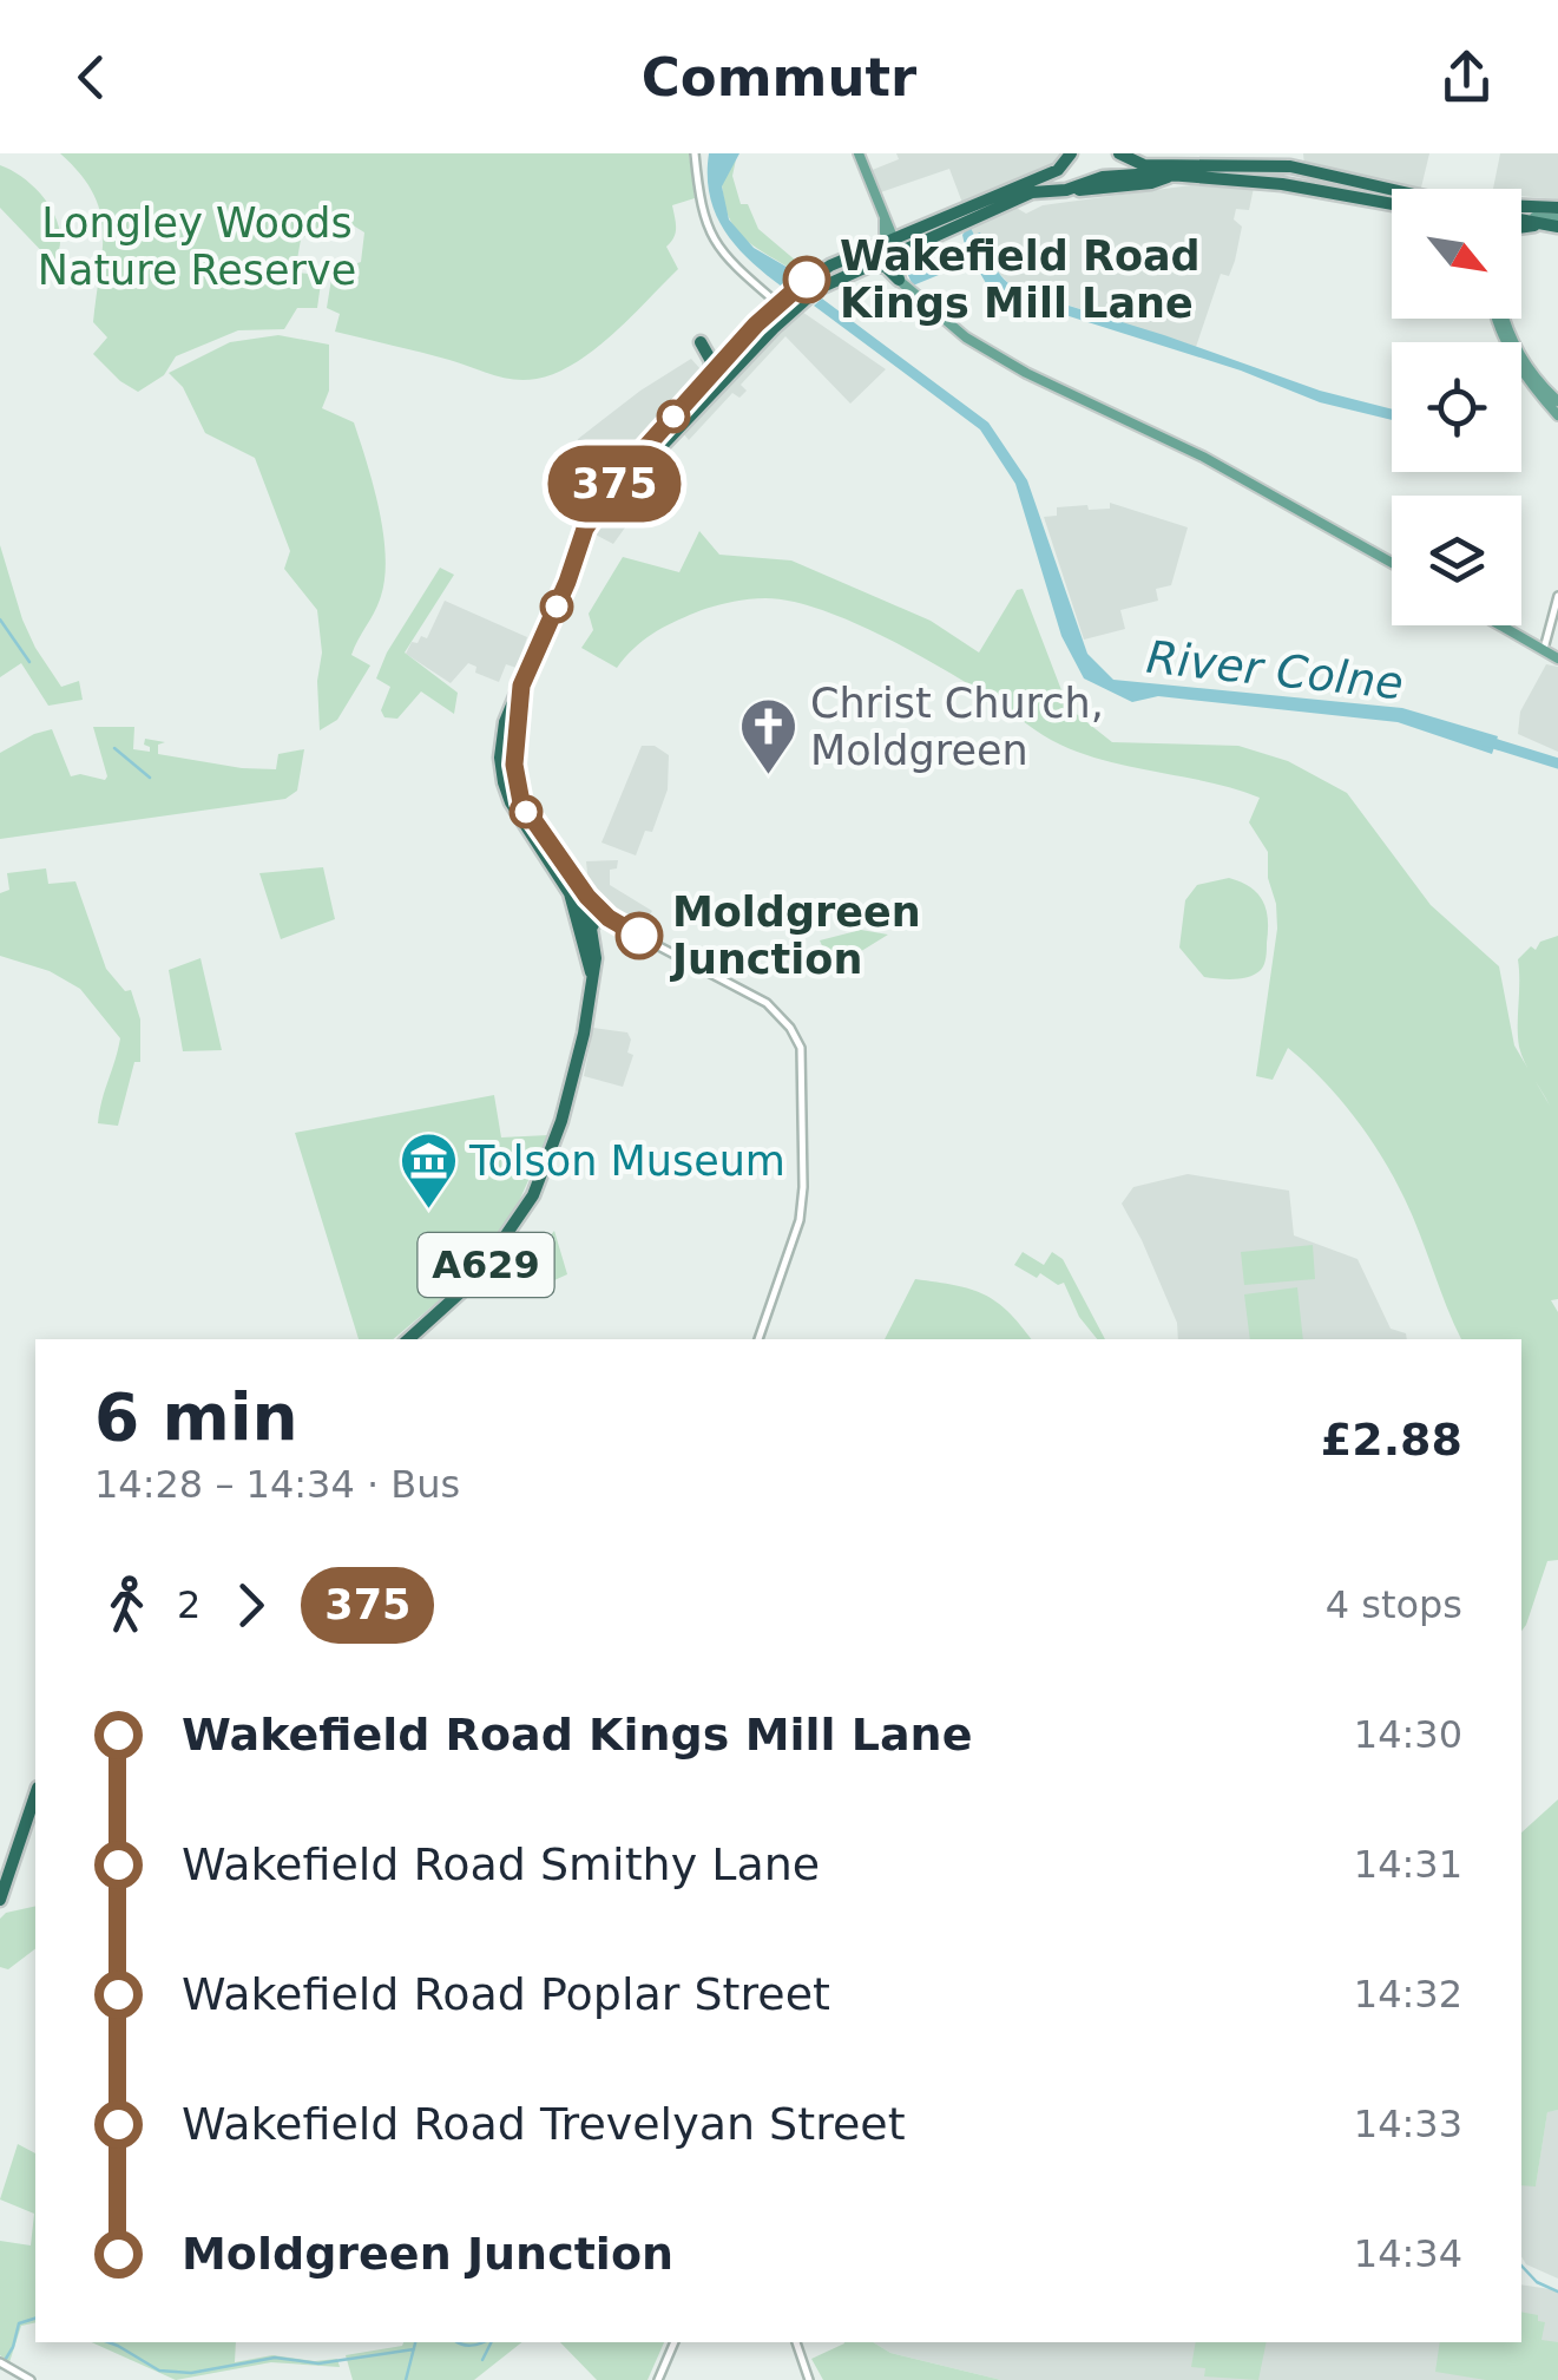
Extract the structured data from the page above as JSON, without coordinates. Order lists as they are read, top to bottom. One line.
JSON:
{"streets":{"highway":["A629"]},"water":["River Colne"],"parks":["Longley Woods Nature Reserve"],"places":{"other":["Wakefield Road Kings Mill Lane","Moldgreen Junction"],"church":["Christ Church, Moldgreen"],"museum":["Tolson Museum"]},"lines":["bus line 375"],"north":"bottom right","page":{"header":"Commutr","on_map":"375","heading":["6 min","14:28 – 14:34 · Bus","£2.88"],"legs":["2","375","4 stops"],"list":[{"name":"Wakefield Road Kings Mill Lane","value":"14:30"},{"name":"Wakefield Road Smithy Lane","value":"14:31"},{"name":"Wakefield Road Poplar Street","value":"14:32"},{"name":"Wakefield Road Trevelyan Street","value":"14:33"},{"name":"Moldgreen Junction","value":"14:34"}]}}
